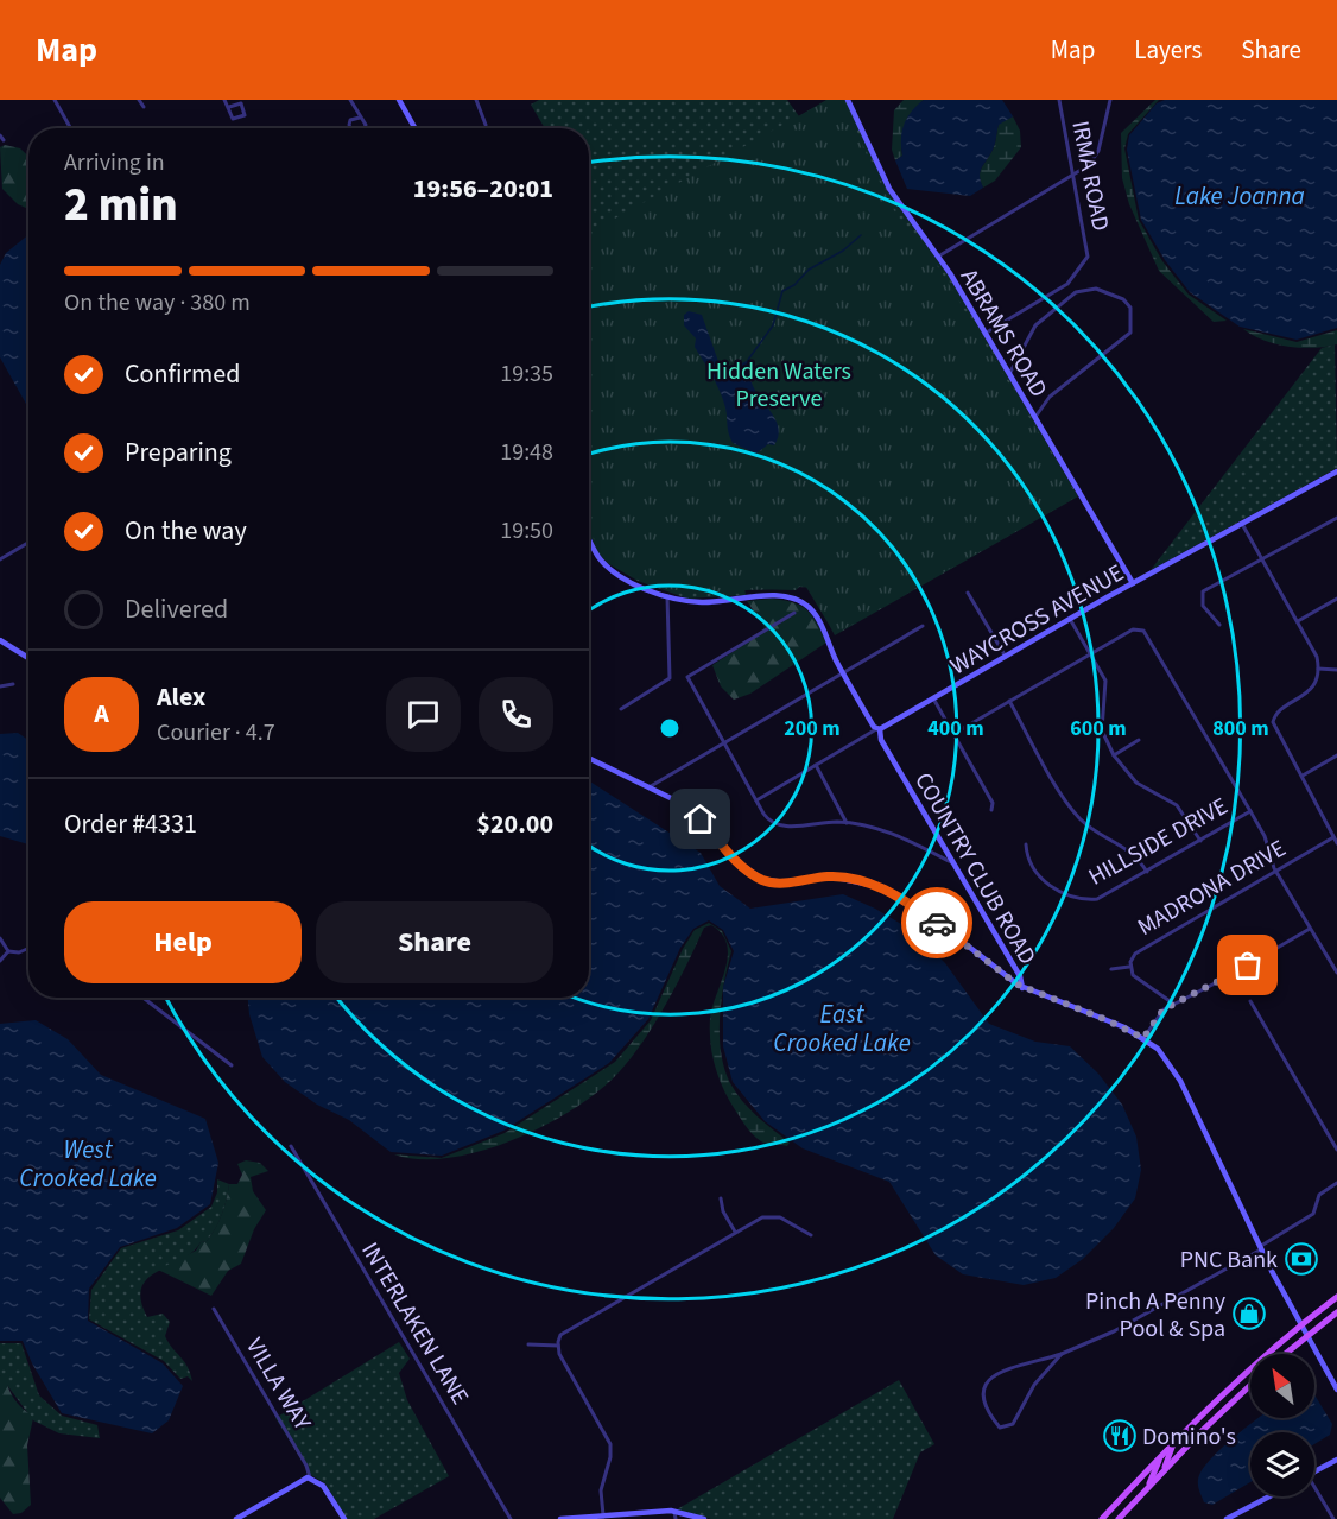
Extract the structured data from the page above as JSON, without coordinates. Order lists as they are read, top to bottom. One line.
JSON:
{"streets":{"street":["IRMA ROAD","ABRAMS ROAD","WAYCROSS AVENUE","HILLSIDE DRIVE","COUNTRY CLUB ROAD","MADRONA DRIVE","INTERLAKEN LANE","VILLA WAY"]},"crossings":[["IRMA ROAD","ABRAMS ROAD"],["ABRAMS ROAD","WAYCROSS AVENUE"],["WAYCROSS AVENUE","COUNTRY CLUB ROAD"]],"water":["Lake Joanna","East Crooked Lake","West Crooked Lake"],"parks":["Hidden Waters Preserve"],"places":{"bank":["PNC Bank"],"shop":["Pinch A Penny Pool & Spa"],"restaurant":["Domino's"]},"north":"top left","page":{"header":"Map","nav":["Map","Layers","Share"],"heading":["2 min","Arriving in","19:56–20:01"],"panel":["Alex","Courier · 4.7","Order #4331","$20.00"],"bar":"On the way · 380 m","list":[["Confirmed","19:35"],["Preparing","19:48"],["On the way","19:50"],"Delivered"],"round":"A","buttons":["Help","Share"]},"rings":["200 m","400 m","600 m","800 m"]}
